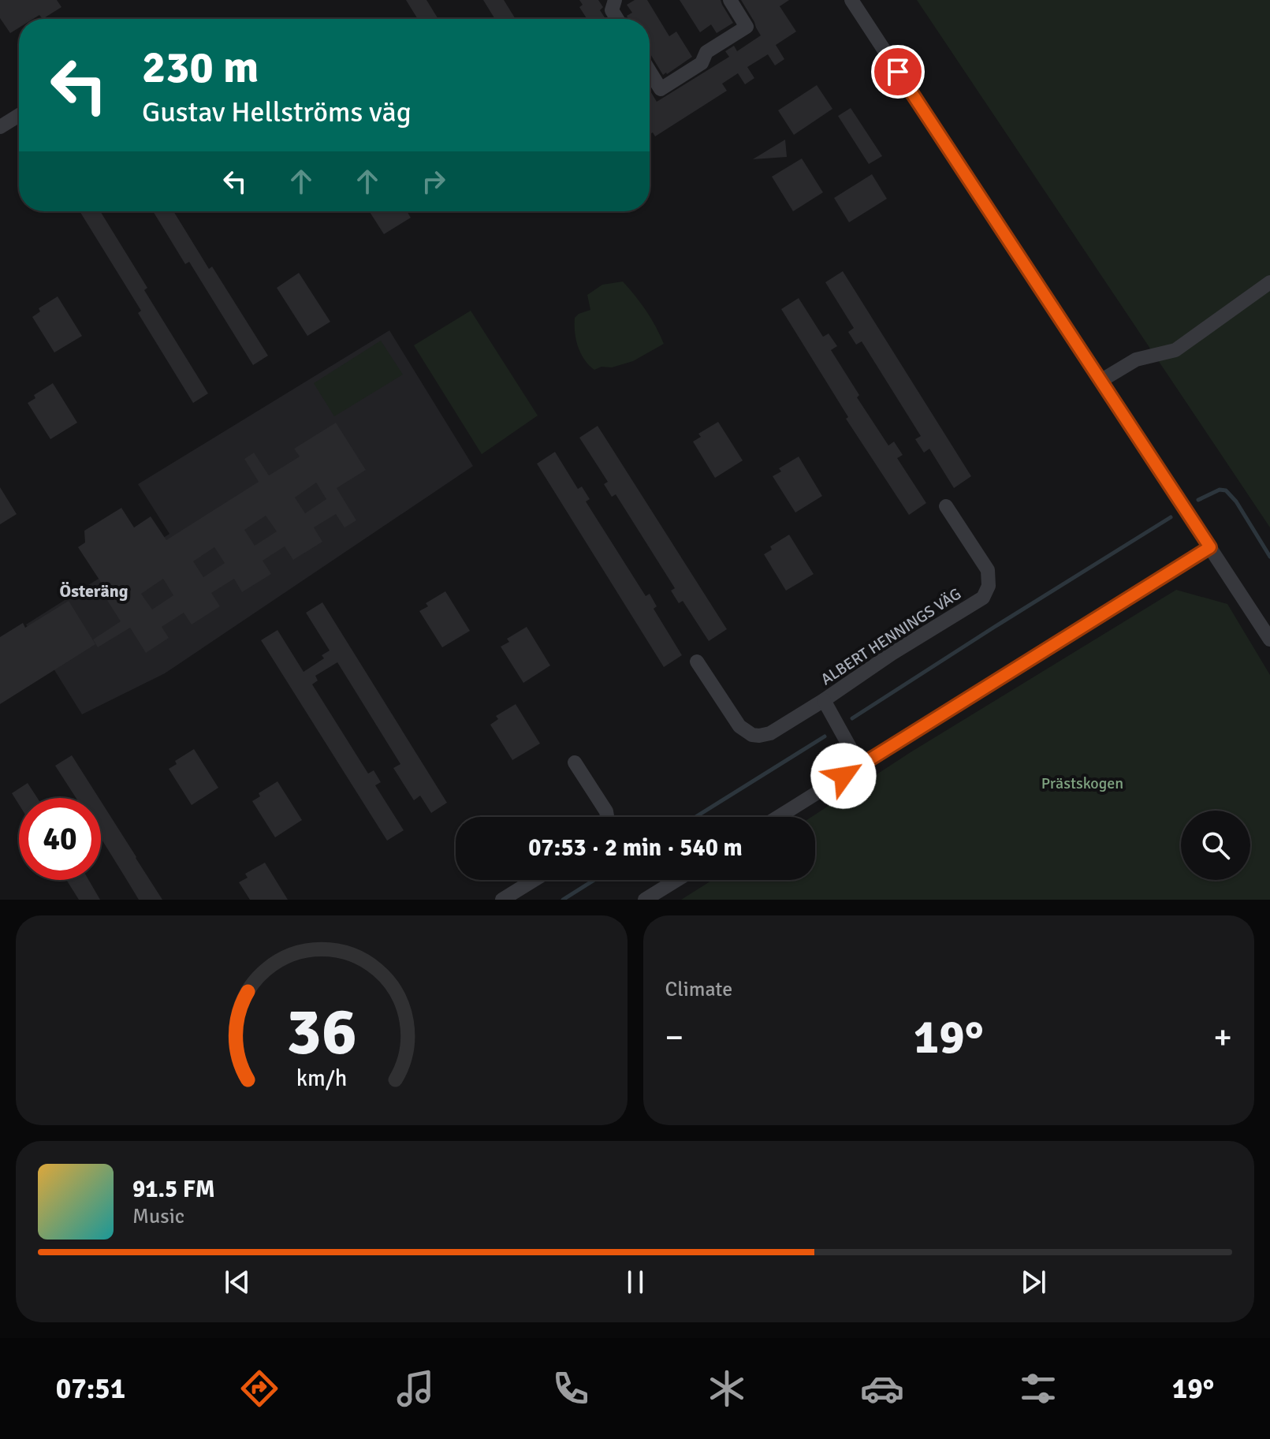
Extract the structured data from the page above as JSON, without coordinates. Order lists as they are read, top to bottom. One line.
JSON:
{"streets":{"street":["ALBERT HENNINGS VÄG"]},"districts":["Österäng"],"parks":["Prästskogen"],"page":{"turn":["230 m","Gustav Hellströms väg"],"limit":"40","trip":"07:53 · 2 min · 540 m","tile":"Climate","heat":["−","19°","+"],"song":["91.5 FM","Music"],"tabs":["07:51","19°"],"gauge":["36","km/h"]}}
